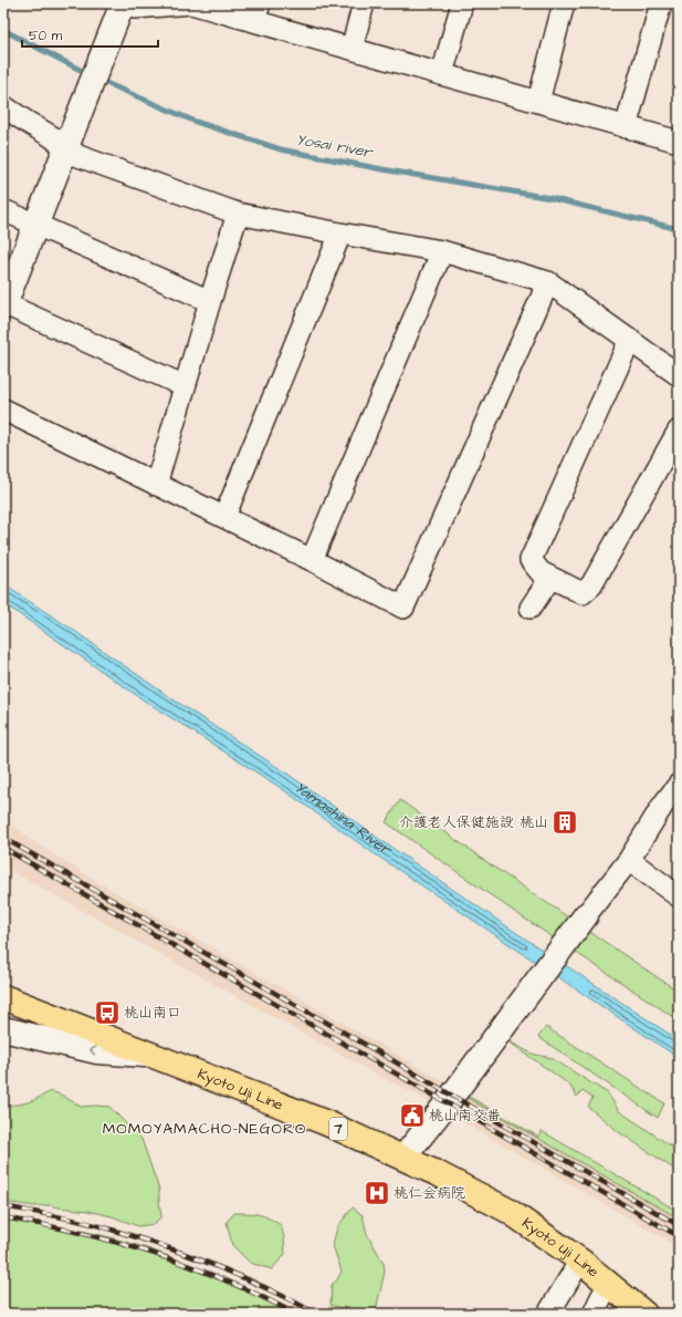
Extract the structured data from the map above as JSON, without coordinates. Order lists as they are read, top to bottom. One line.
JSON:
{"streets":{"main road":["Kyoto Uji Line","7"]},"districts":["MOMOYAMACHO-NEGORO"],"water":["Yosai river","Yamashina River"],"places":{"building":["介護老人保健施設 桃山"],"bus stop":["桃山南口"],"public building":["桃山南交番"],"hospital":["桃仁会病院"]},"scale_bar":"50 m"}
